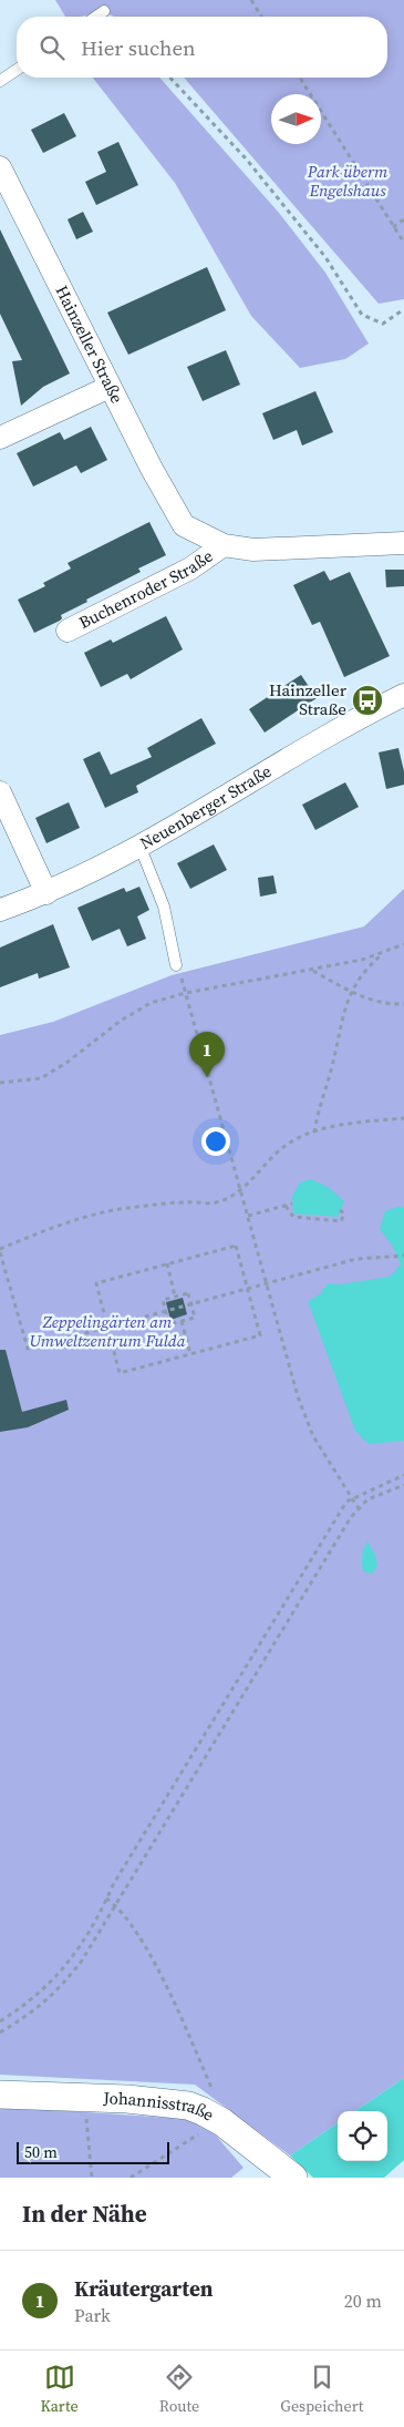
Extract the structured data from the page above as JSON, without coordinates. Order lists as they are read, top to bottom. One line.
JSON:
{"streets":{"street":["Hainzeller Straße","Buchenroder Straße","Neuenberger Straße","Johannisstraße"]},"crossings":[["Hainzeller Straße","Buchenroder Straße"]],"parks":["Park überm Engelshaus","Zeppelingärten am Umweltzentrum Fulda"],"places":{"bus stop":["Hainzeller Straße"]},"scale_bar":"50 m","north":"right","page":{"search":"Hier suchen","pins":"1","scale":"50 m","heading":"In der Nähe","list":[{"mark":"1","name":"Kräutergarten","note":"Park","value":"20 m"}],"nav":["Karte","Route","Gespeichert"]}}
